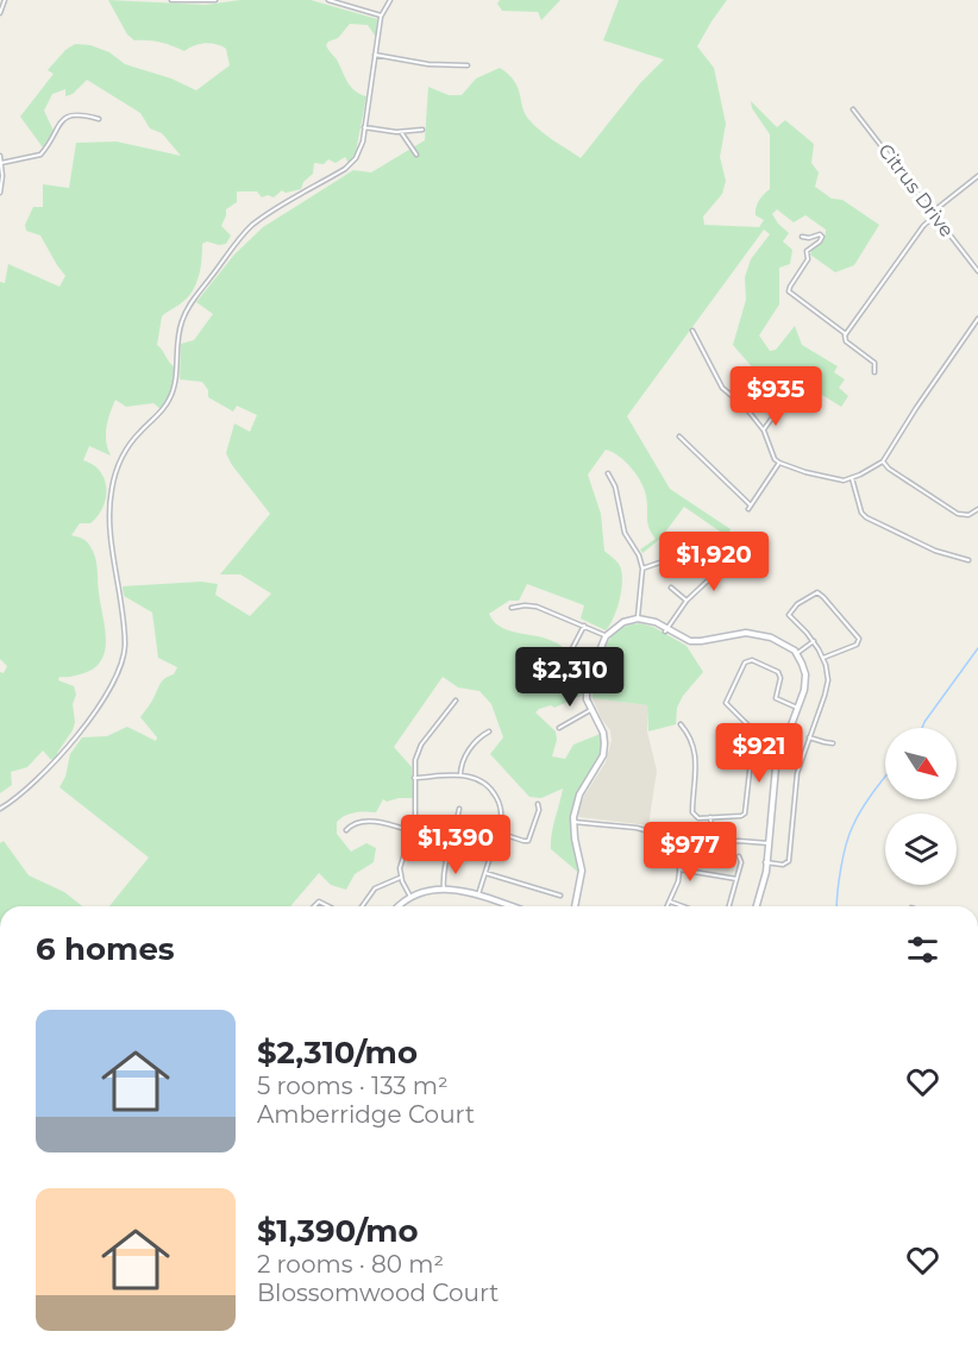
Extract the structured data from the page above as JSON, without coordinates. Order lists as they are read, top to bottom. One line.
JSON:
{"streets":{"street":["Citrus Drive"]},"north":"bottom right","page":{"price":["$935","$1,920","$2,310","$921","$1,390","$977"],"heading":"6 homes","list":[{"name":"$2,310/mo","note":"5 rooms · 133 m² · Amberridge Court"},{"name":"$1,390/mo","note":"2 rooms · 80 m² · Blossomwood Court"}]}}
